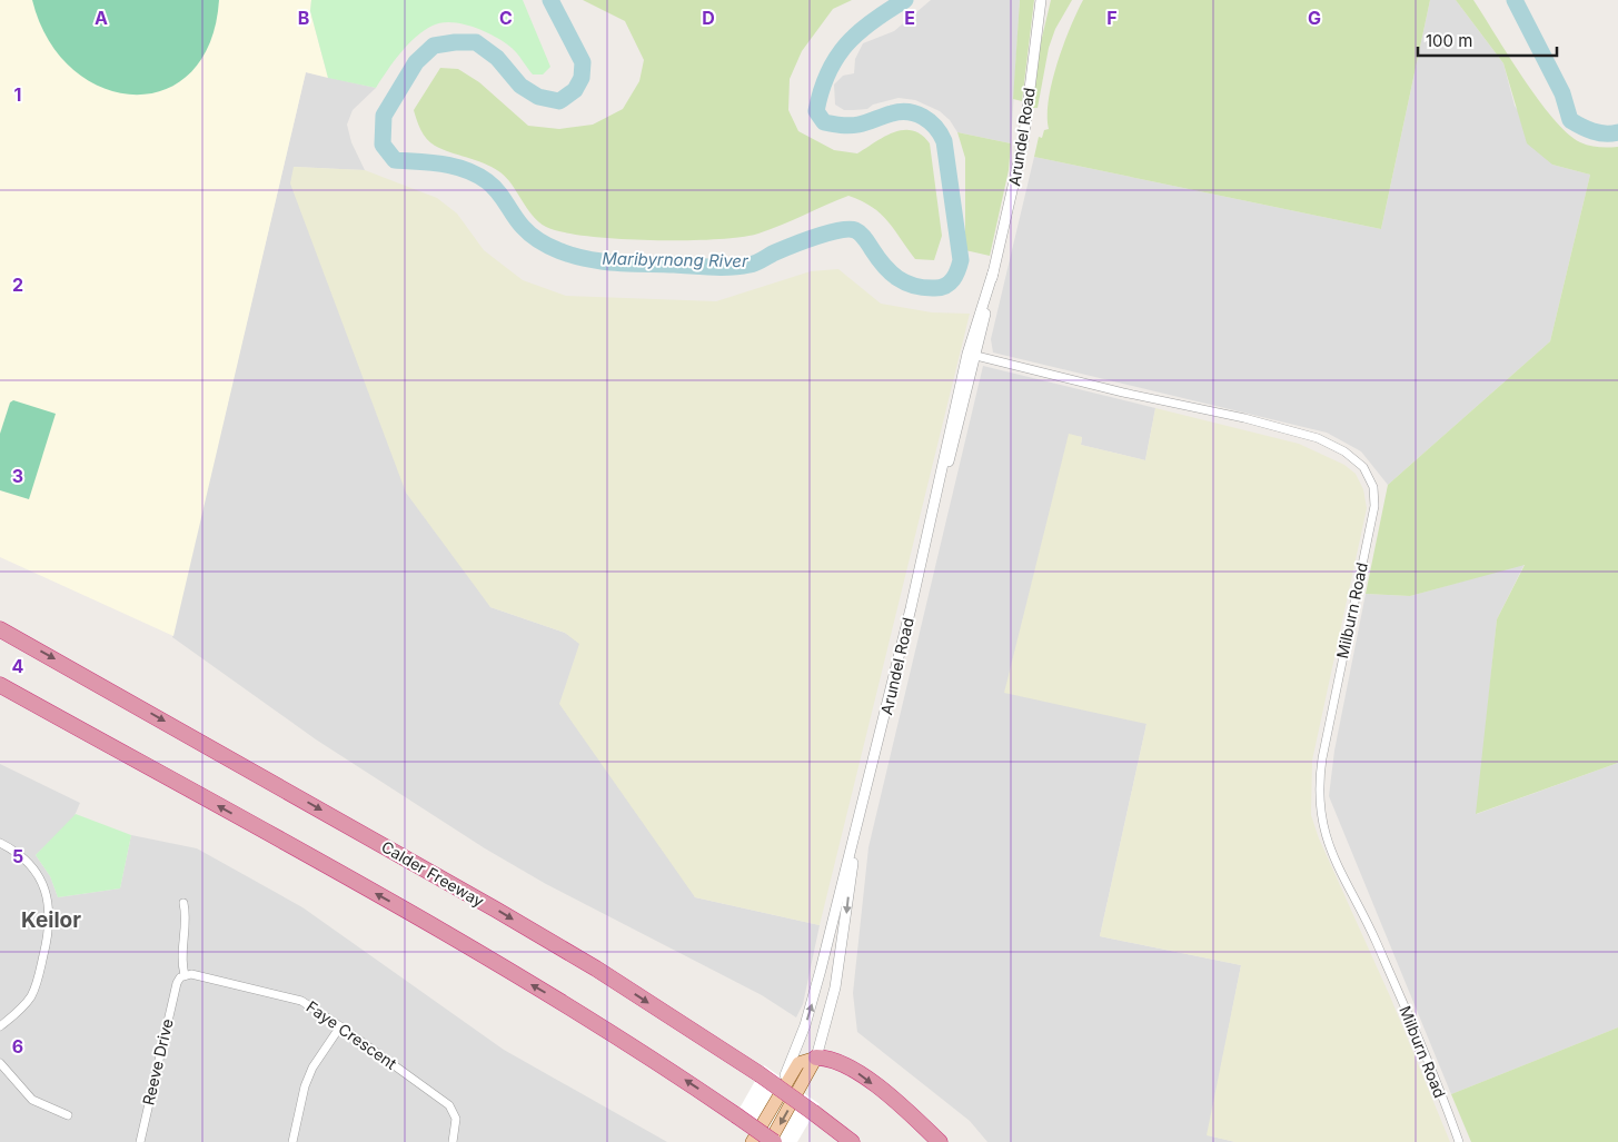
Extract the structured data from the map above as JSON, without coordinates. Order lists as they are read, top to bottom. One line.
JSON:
{"streets":{"highway":["Calder Freeway"],"street":["Arundel Road","Milburn Road","Faye Crescent","Reeve Drive"]},"crossings":[["Arundel Road","Milburn Road"],["Faye Crescent","Reeve Drive"]],"districts":["Keilor"],"water":["Maribyrnong River"],"scale_bar":"100 m","grid":{"columns":["A","B","C","D","E","F","G"],"rows":["1","2","3","4","5","6"]}}
